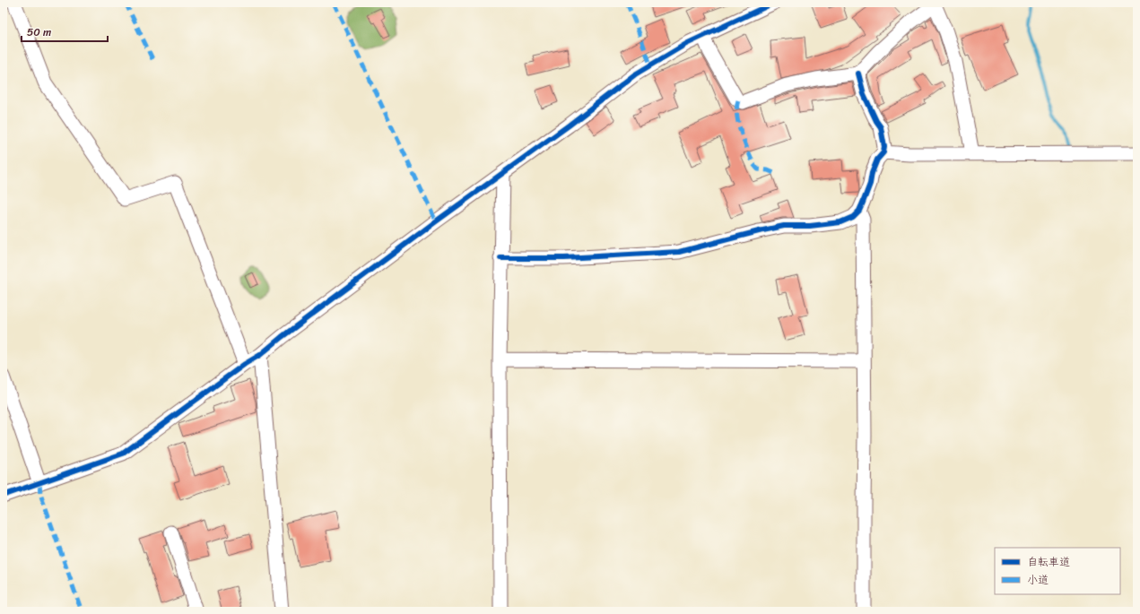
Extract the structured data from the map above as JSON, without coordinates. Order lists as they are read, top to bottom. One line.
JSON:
{"legend":["自転車道","小道"],"scale_bar":"50 m"}
